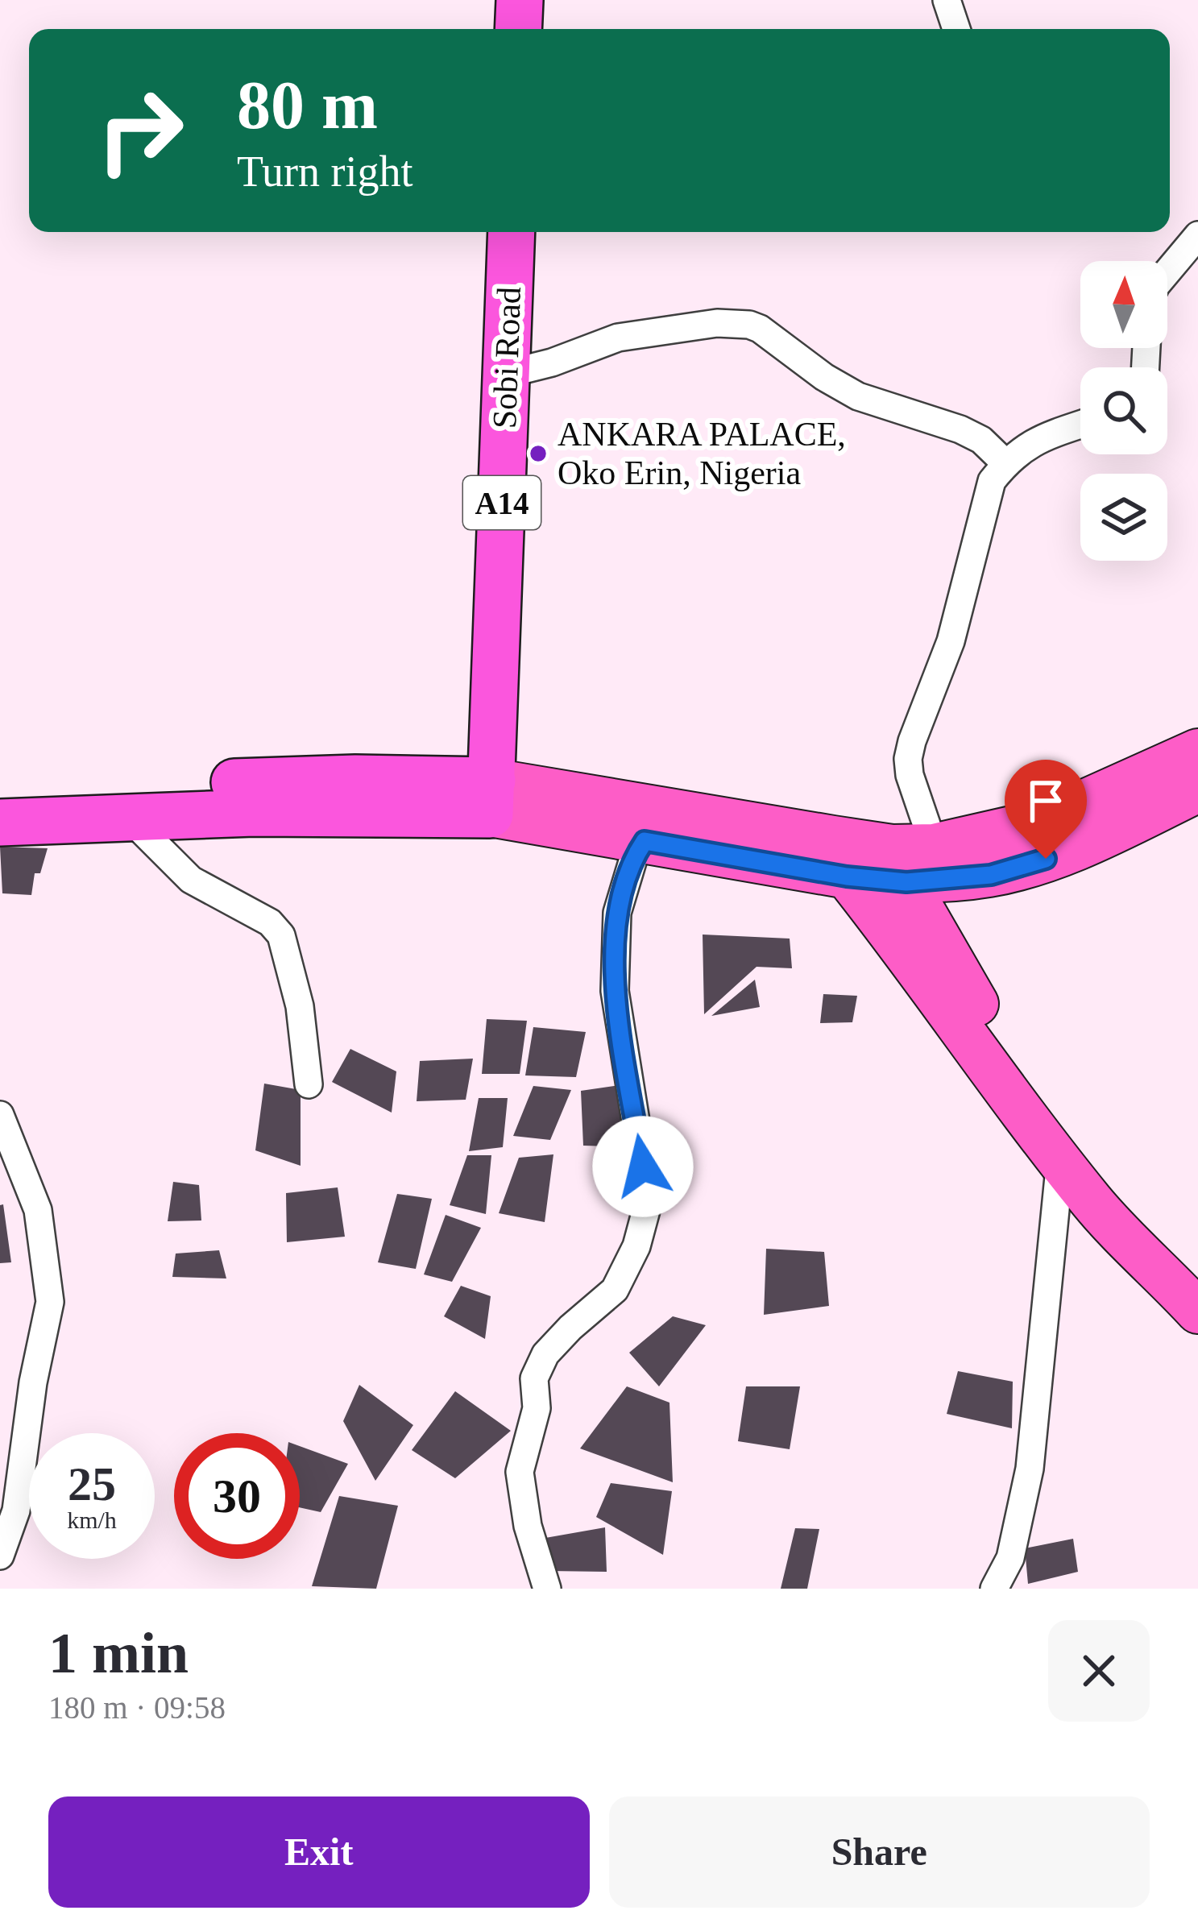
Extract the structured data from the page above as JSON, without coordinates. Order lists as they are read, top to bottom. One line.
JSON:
{"streets":{"highway":["Sobi Road","A14"]},"places":["ANKARA PALACE, Oko Erin, Nigeria"],"north":"top","page":{"turn":["80 m","Turn right"],"speed":"25 km/h","limit":"30","heading":["1 min","180 m · 09:58"],"buttons":["Exit","Share"]}}
